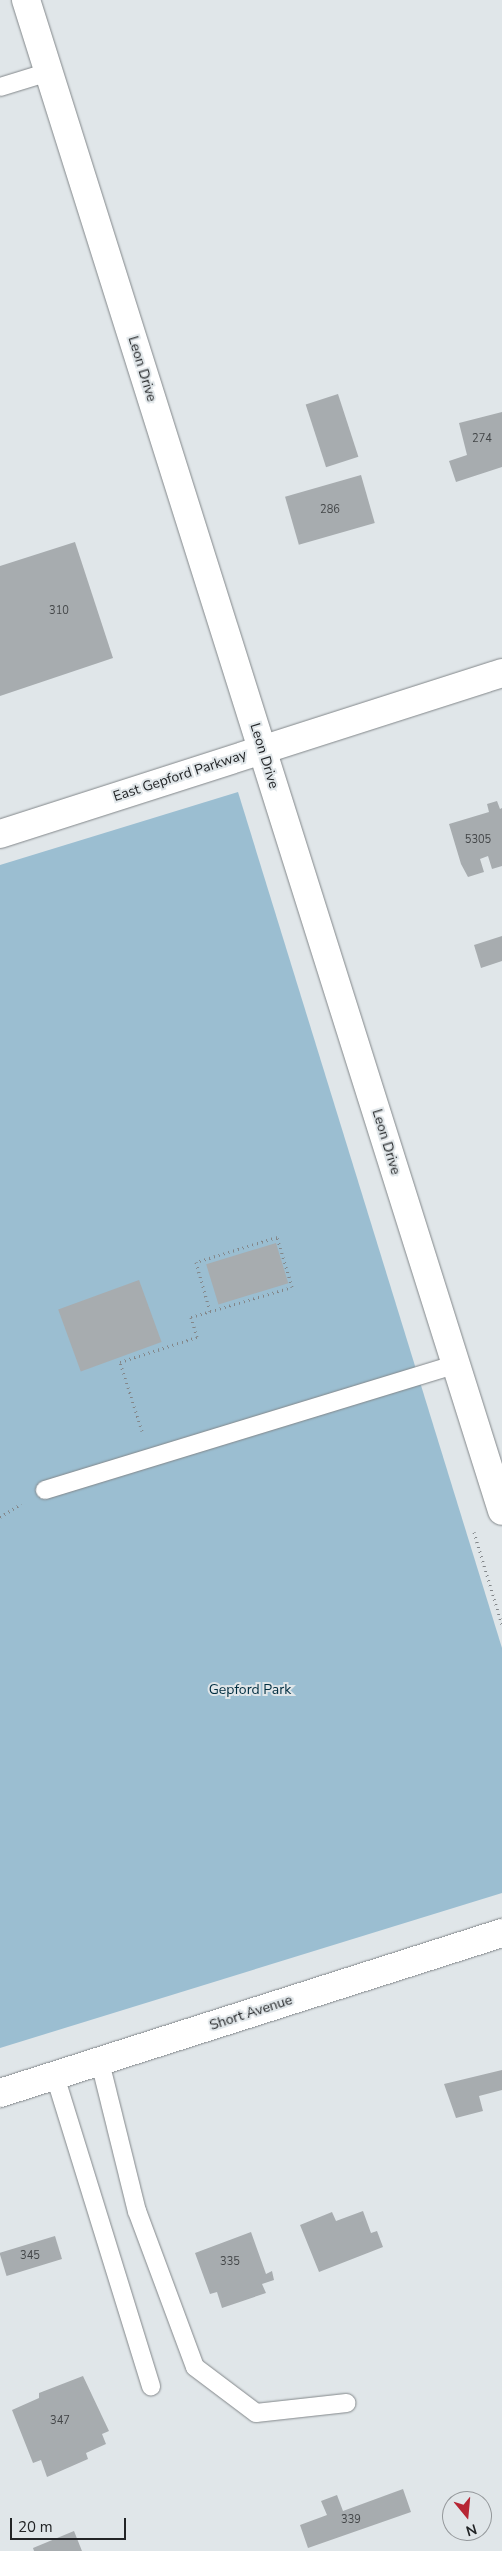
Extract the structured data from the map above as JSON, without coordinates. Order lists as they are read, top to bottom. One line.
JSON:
{"streets":{"street":["Leon Drive","East Gepford Parkway","Short Avenue"]},"crossings":[["Leon Drive","East Gepford Parkway"]],"parks":["Gepford Park"],"house_numbers":["274","286","310","5305","345","335","347","339"],"scale_bar":"20 m","north":"bottom"}
